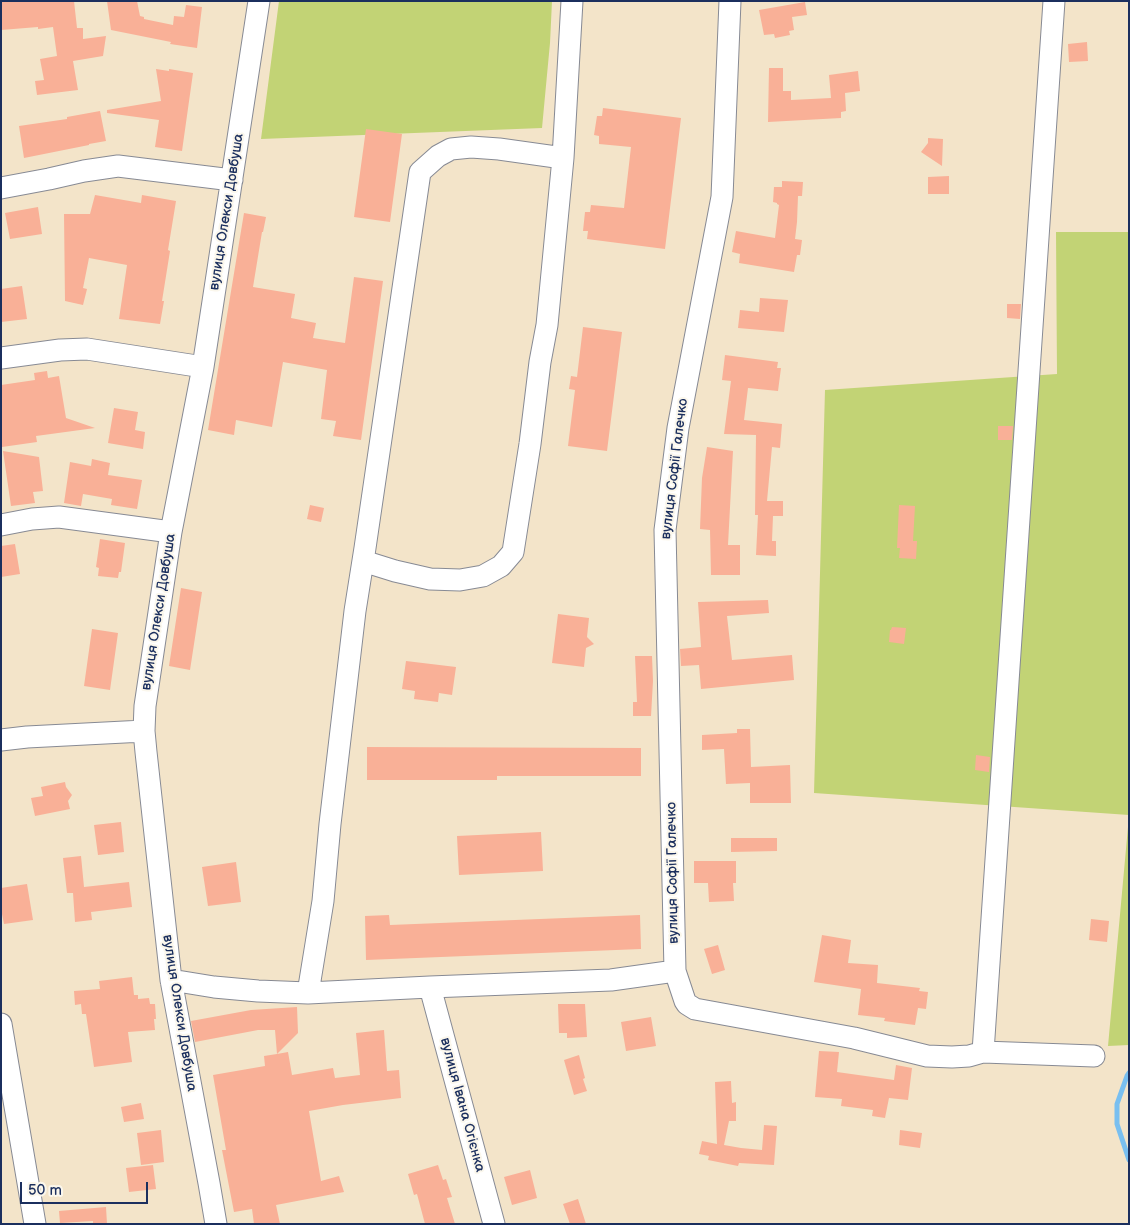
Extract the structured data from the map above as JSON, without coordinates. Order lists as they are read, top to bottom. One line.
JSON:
{"streets":{"street":["вулиця Олекси Довбуша","вулиця Софії Галечко","вулиця Івана Огієнка"]},"scale_bar":"50 m"}
